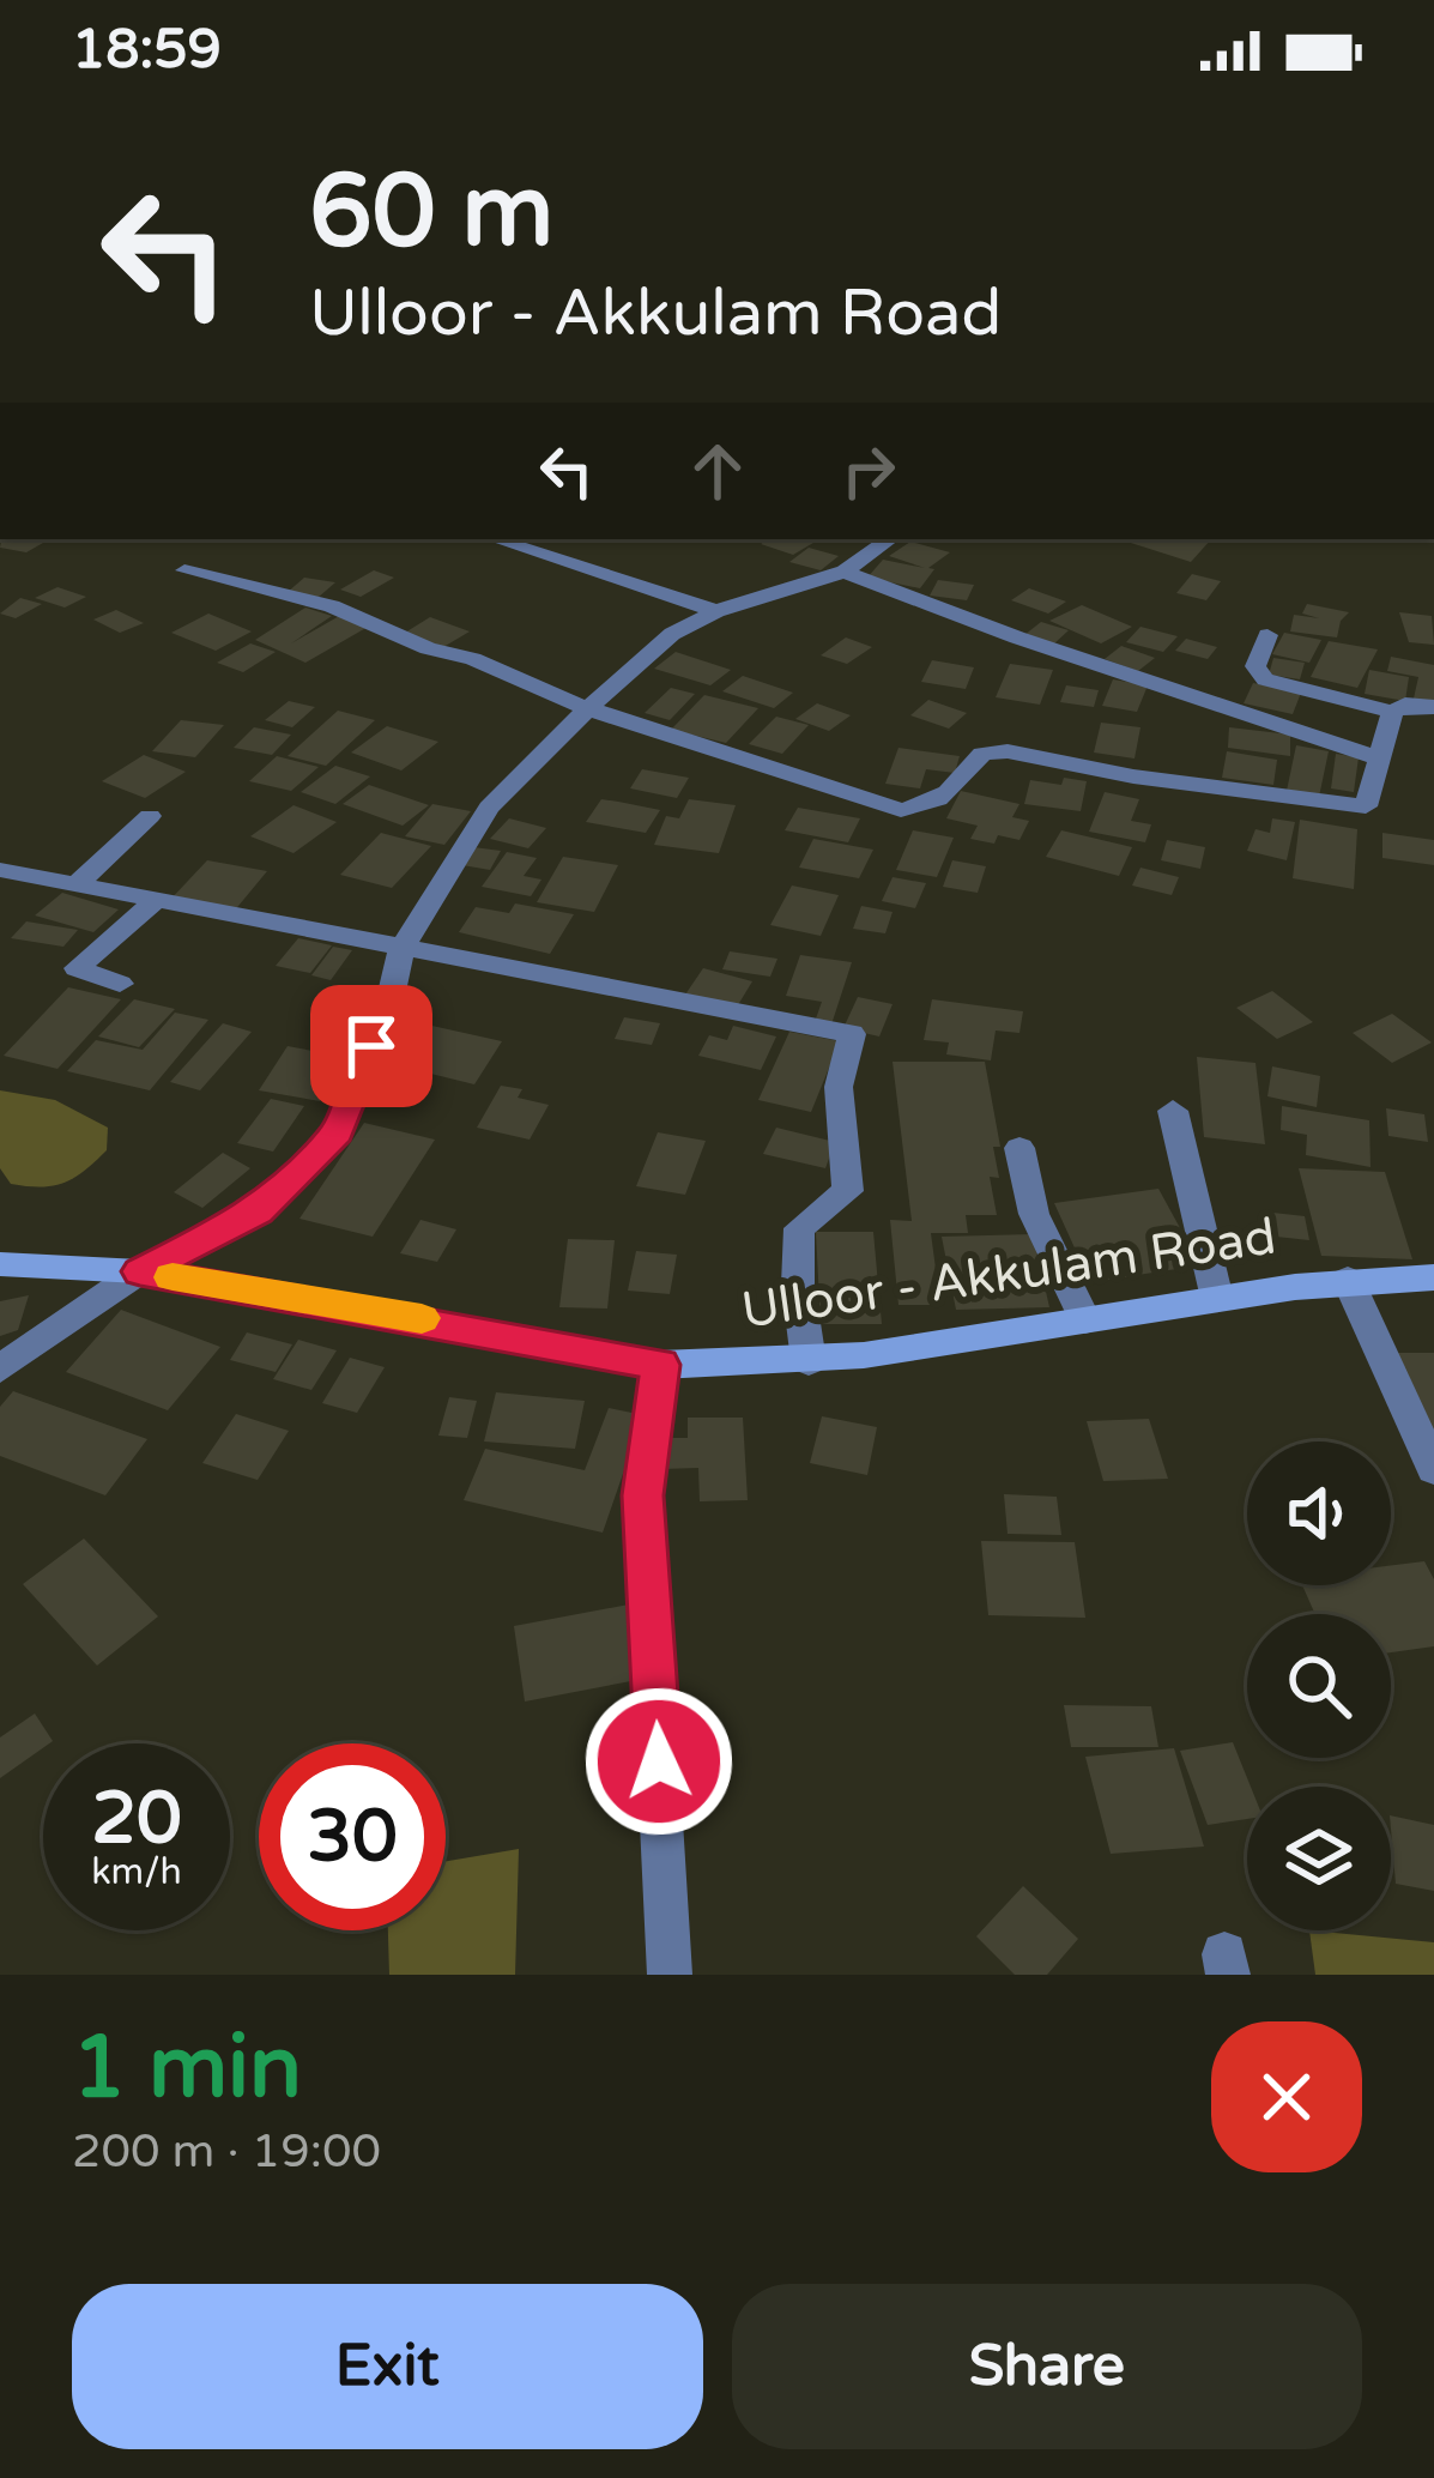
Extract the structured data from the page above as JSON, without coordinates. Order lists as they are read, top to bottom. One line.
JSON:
{"streets":{"main road":["Ulloor - Akkulam Road"]},"page":{"status":"18:59","turn":["60 m","Ulloor - Akkulam Road"],"speed":"20 km/h","limit":"30","heading":["1 min","200 m · 19:00"],"buttons":["Exit","Share"]}}
